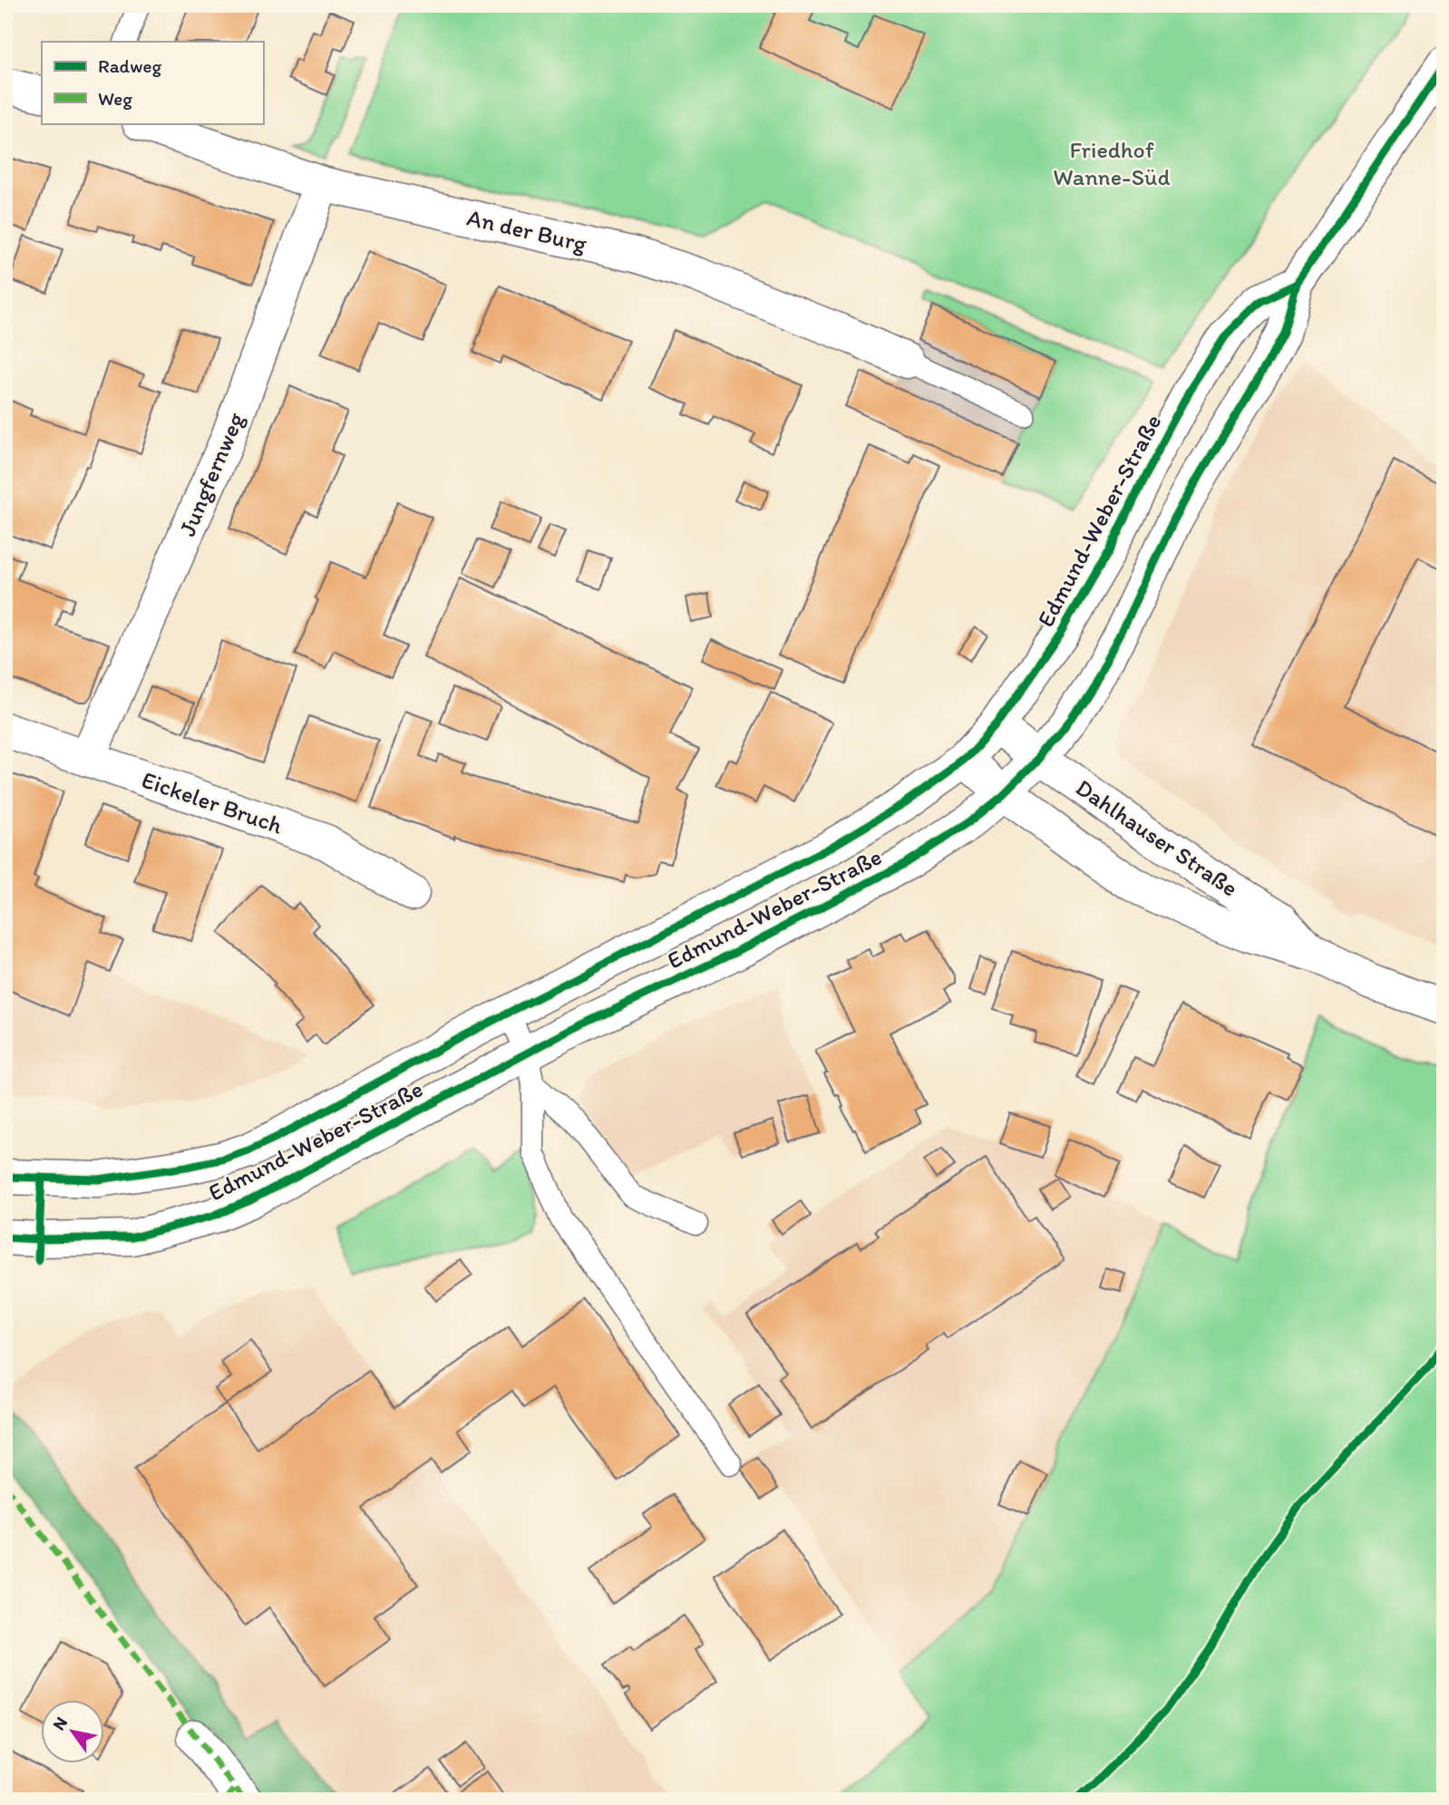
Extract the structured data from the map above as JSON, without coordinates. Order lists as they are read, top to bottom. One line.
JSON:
{"streets":{"main road":["An der Burg","Jungfernweg","Edmund-Weber-Straße","Eickeler Bruch","Dahlhauser Straße"]},"crossings":[["An der Burg","Jungfernweg"],["Jungfernweg","Eickeler Bruch"],["Edmund-Weber-Straße","Dahlhauser Straße"]],"parks":["Friedhof Wanne-Süd"],"legend":["Radweg","Weg"],"north":"top left"}
